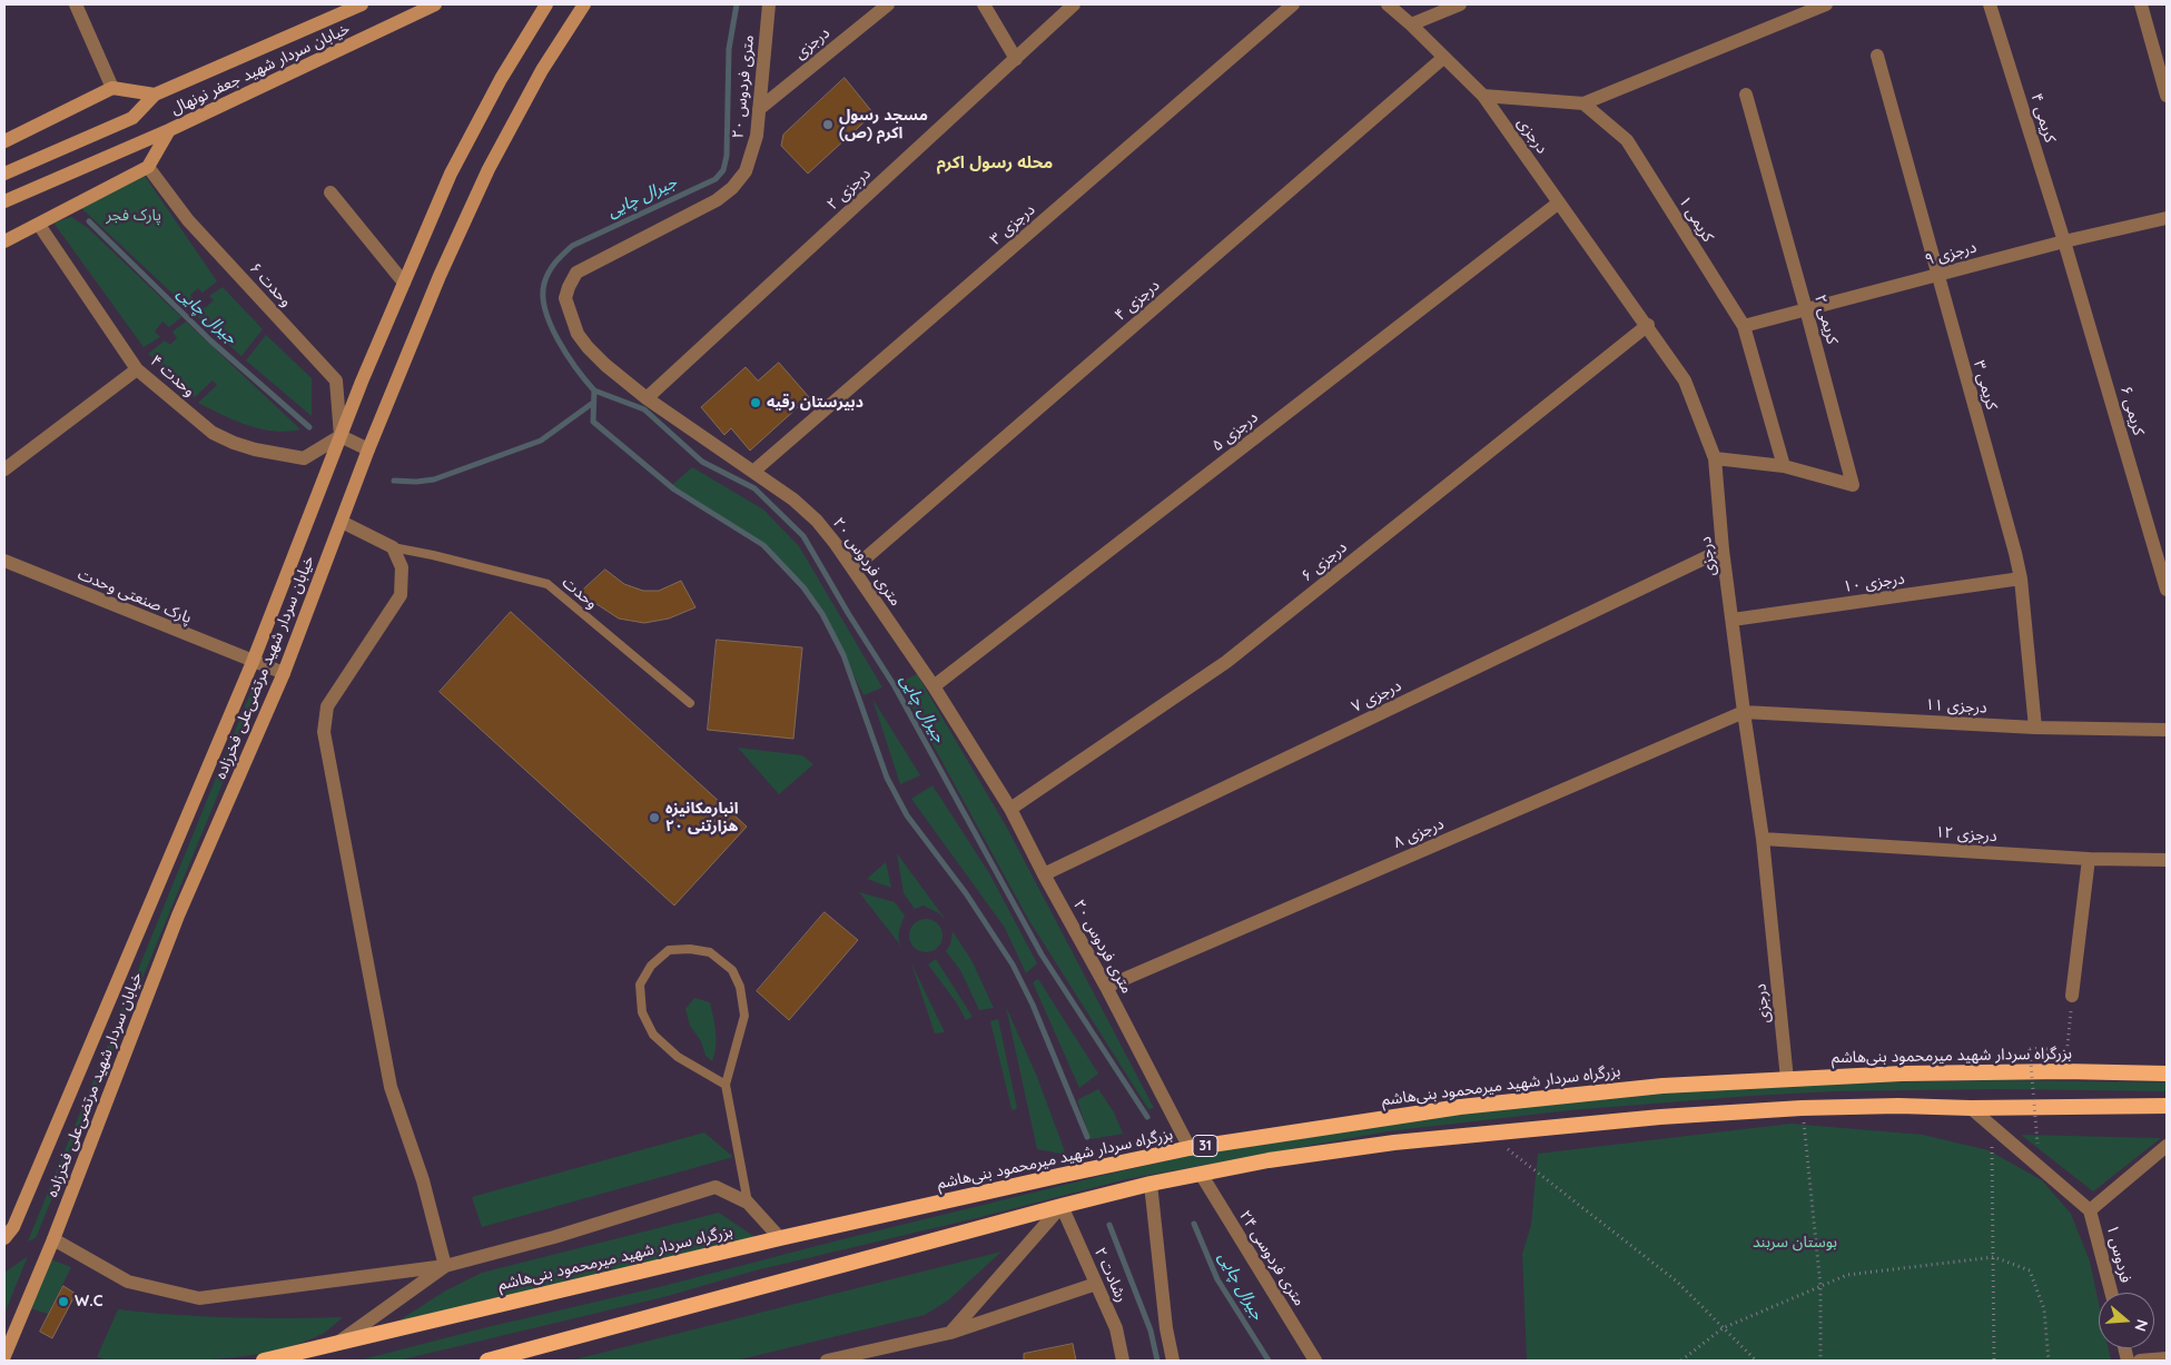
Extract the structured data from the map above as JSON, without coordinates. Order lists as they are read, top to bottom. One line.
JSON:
{"streets":{"highway":["بزرگراه سردار شهید میرمحمود بنی‌هاشم","31"],"main road":["خیابان سردار شهید جعفر نونهال","خیابان سردار شهید مرتضی‌علی فخرزاده"],"street":["درجزی","۲۰ متری فردوس","کریمی ۴","درجزی ۲","کریمی ۱","درجزی ۳","درجزی ۹","وحدت ۶","درجزی ۴","کریمی ۲","وحدت ۴","کریمی ۳","کریمی ۶","درجزی ۵","درجزی ۶","درجزی ۱۰","پارک صنعتی وحدت","درجزی ۷","درجزی ۱۱","درجزی ۸","درجزی ۱۲","فردوس ۱","۲۴ متری فردوسی","رشادت ۲"],"lane":["وحدت"]},"crossings":[["درجزی","۲۰ متری فردوس"],["درجزی","درجزی ۴"],["درجزی","درجزی ۵"],["درجزی","درجزی ۶"],["درجزی","درجزی ۱۰"],["درجزی","درجزی ۷"],["درجزی","درجزی ۱۱"],["درجزی","درجزی ۸"],["درجزی","درجزی ۱۲"],["درجزی","بزرگراه سردار شهید میرمحمود بنی‌هاشم"],["۲۰ متری فردوس","درجزی ۲"],["۲۰ متری فردوس","درجزی ۳"],["۲۰ متری فردوس","درجزی ۴"],["۲۰ متری فردوس","درجزی ۵"],["۲۰ متری فردوس","درجزی ۶"],["۲۰ متری فردوس","درجزی ۷"],["۲۰ متری فردوس","درجزی ۸"],["۲۰ متری فردوس","بزرگراه سردار شهید میرمحمود بنی‌هاشم"],["کریمی ۴","درجزی ۹"],["کریمی ۴","کریمی ۶"],["کریمی ۱","درجزی ۹"],["کریمی ۱","کریمی ۲"],["درجزی ۹","کریمی ۲"],["درجزی ۹","کریمی ۳"],["درجزی ۹","کریمی ۶"],["وحدت ۶","وحدت ۴"],["وحدت ۶","خیابان سردار شهید مرتضی‌علی فخرزاده"],["وحدت ۴","خیابان سردار شهید مرتضی‌علی فخرزاده"],["کریمی ۳","درجزی ۱۰"],["کریمی ۳","درجزی ۱۱"],["پارک صنعتی وحدت","خیابان سردار شهید مرتضی‌علی فخرزاده"],["درجزی ۱۱","درجزی ۸"],["31","۲۴ متری فردوسی"],["31","رشادت ۲"]],"districts":["محله رسول اکرم"],"water":["جیرال چایی"],"parks":["پارک فجر","بوستان سربند"],"places":["مسجد رسول اکرم (ص)","دبیرستان رقیه","انبارمکانیزه ۲۰ هزارتنی","W.C"],"north":"right"}
